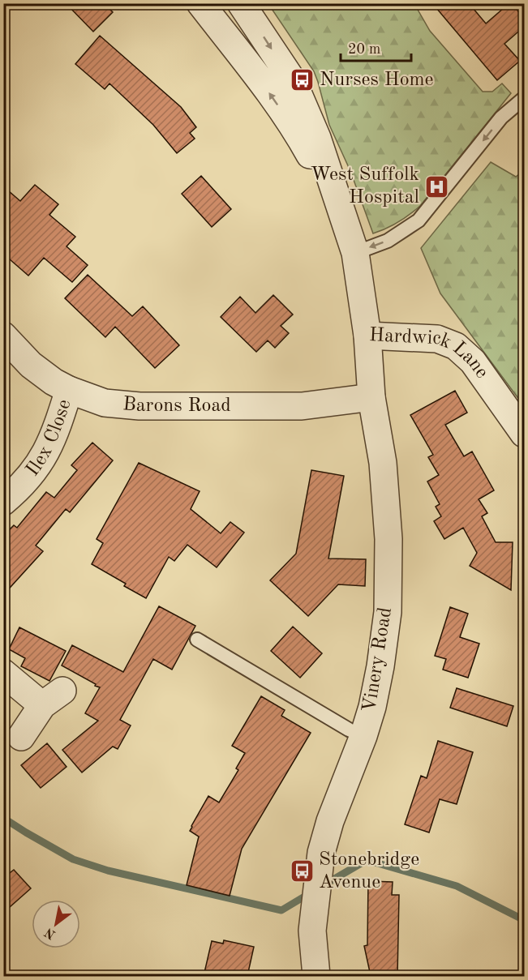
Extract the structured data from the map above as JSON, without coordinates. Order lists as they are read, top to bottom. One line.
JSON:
{"streets":{"street":["Hardwick Lane","Barons Road","Ilex Close","Vinery Road"]},"crossings":[["Hardwick Lane","Vinery Road"],["Barons Road","Ilex Close"],["Barons Road","Vinery Road"]],"places":{"bus stop":["Nurses Home","Stonebridge Avenue"],"hospital":["West Suffolk Hospital"]},"scale_bar":"20 m","north":"bottom left"}
